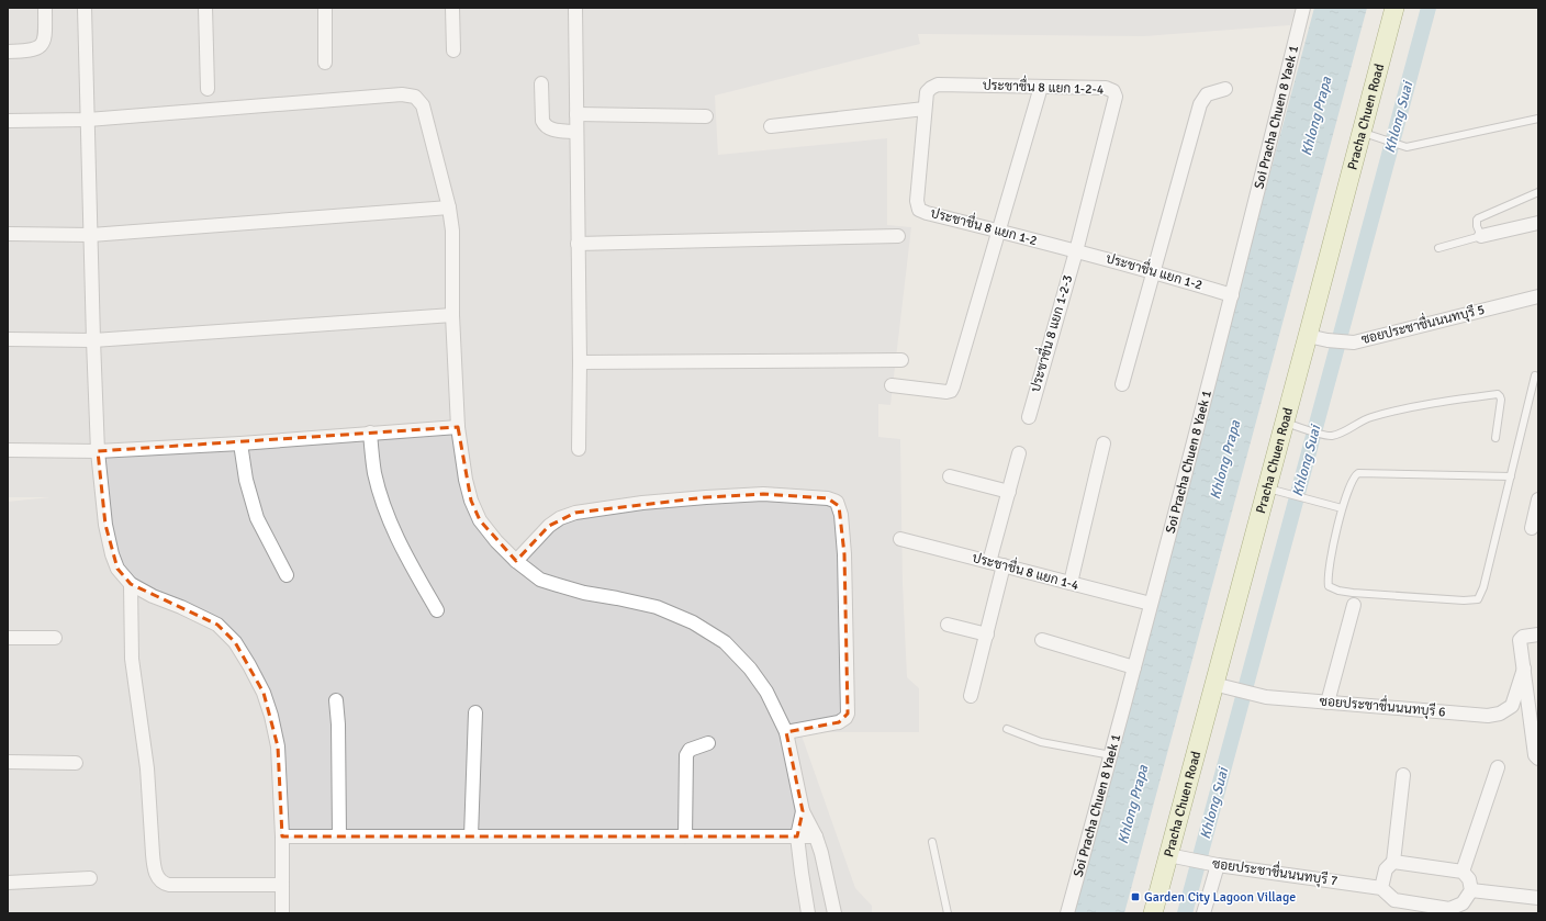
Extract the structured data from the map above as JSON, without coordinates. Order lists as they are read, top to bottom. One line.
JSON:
{"streets":{"main road":["Pracha Chuen Road"],"street":["ประชาชื่น 8 แยก 1-2-4","Soi Pracha Chuen 8 Yaek 1","ประชาชื่น 8 แยก 1-2","ประชาชื่น แยก 1-2","ซอยประชาชื่นนนทบุรี 5","ประชาชื่น 8 แยก 1-2-3","ประชาชื่น 8 แยก 1-4","ซอยประชาชื่นนนทบุรี 6","ซอยประชาชื่นนนทบุรี 7"]},"crossings":[["ประชาชื่น 8 แยก 1-2-4","ประชาชื่น 8 แยก 1-2"],["ประชาชื่น 8 แยก 1-2-4","ประชาชื่น แยก 1-2"],["ประชาชื่น 8 แยก 1-2-4","ประชาชื่น 8 แยก 1-2-3"],["Soi Pracha Chuen 8 Yaek 1","ประชาชื่น แยก 1-2"],["Soi Pracha Chuen 8 Yaek 1","ประชาชื่น 8 แยก 1-4"],["Pracha Chuen Road","ซอยประชาชื่นนนทบุรี 5"],["Pracha Chuen Road","ซอยประชาชื่นนนทบุรี 6"],["Pracha Chuen Road","ซอยประชาชื่นนนทบุรี 7"],["ประชาชื่น 8 แยก 1-2","ประชาชื่น แยก 1-2"],["ประชาชื่น 8 แยก 1-2","ประชาชื่น 8 แยก 1-2-3"],["ประชาชื่น แยก 1-2","ประชาชื่น 8 แยก 1-2-3"]],"water":["Khlong Prapa","Khlong Suai"],"places":{"transit":["Garden City Lagoon Village"]}}
